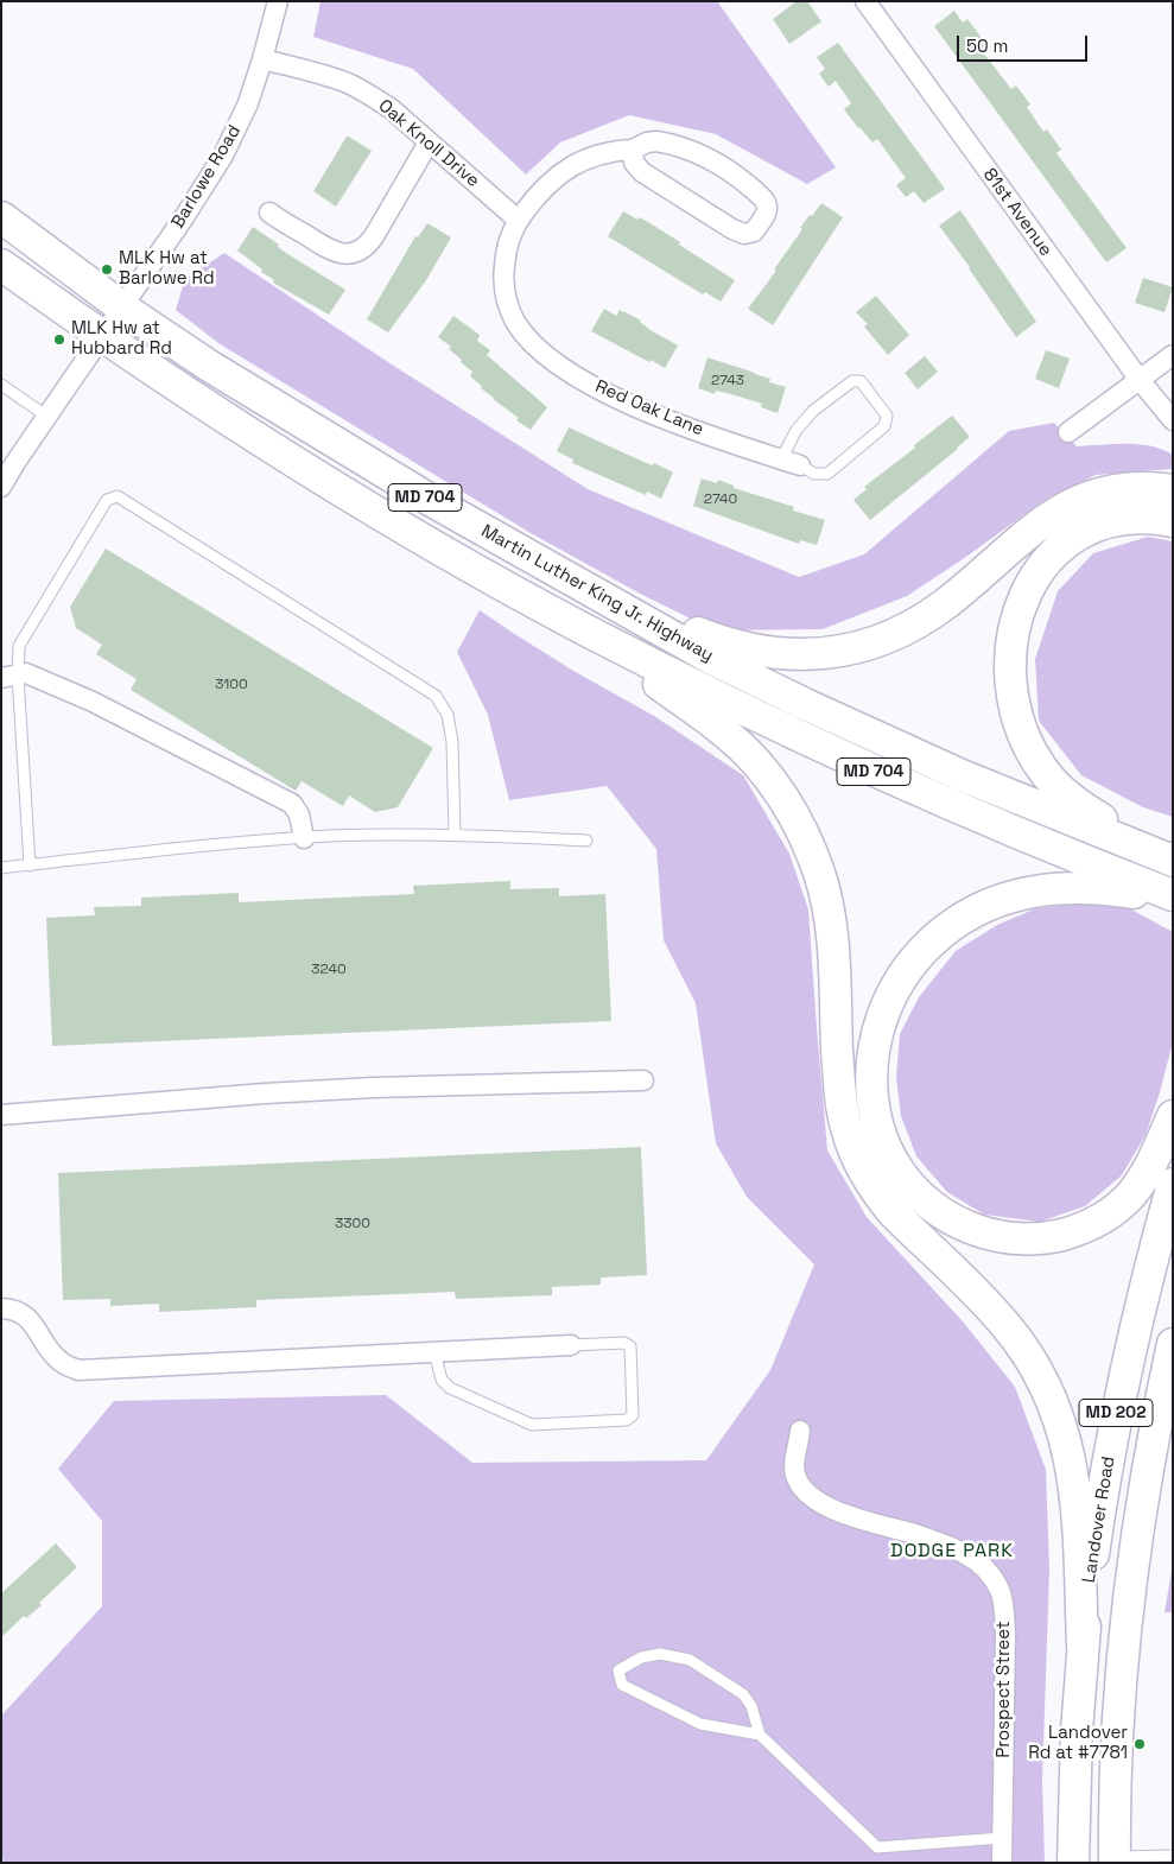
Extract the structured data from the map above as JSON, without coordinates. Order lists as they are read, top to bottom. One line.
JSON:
{"streets":{"main road":["MD 704","Martin Luther King Jr. Highway","MD 202","Landover Road"],"street":["Oak Knoll Drive","Barlowe Road","81st Avenue","Red Oak Lane","Prospect Street"]},"crossings":[["Oak Knoll Drive","Barlowe Road"],["Oak Knoll Drive","Red Oak Lane"],["Barlowe Road","Martin Luther King Jr. Highway"]],"districts":["DODGE PARK"],"places":["MLK Hw at Barlowe Rd","MLK Hw at Hubbard Rd","Landover Rd at #7781"],"house_numbers":["2743","2740","3100","3240","3300"],"scale_bar":"50 m"}
